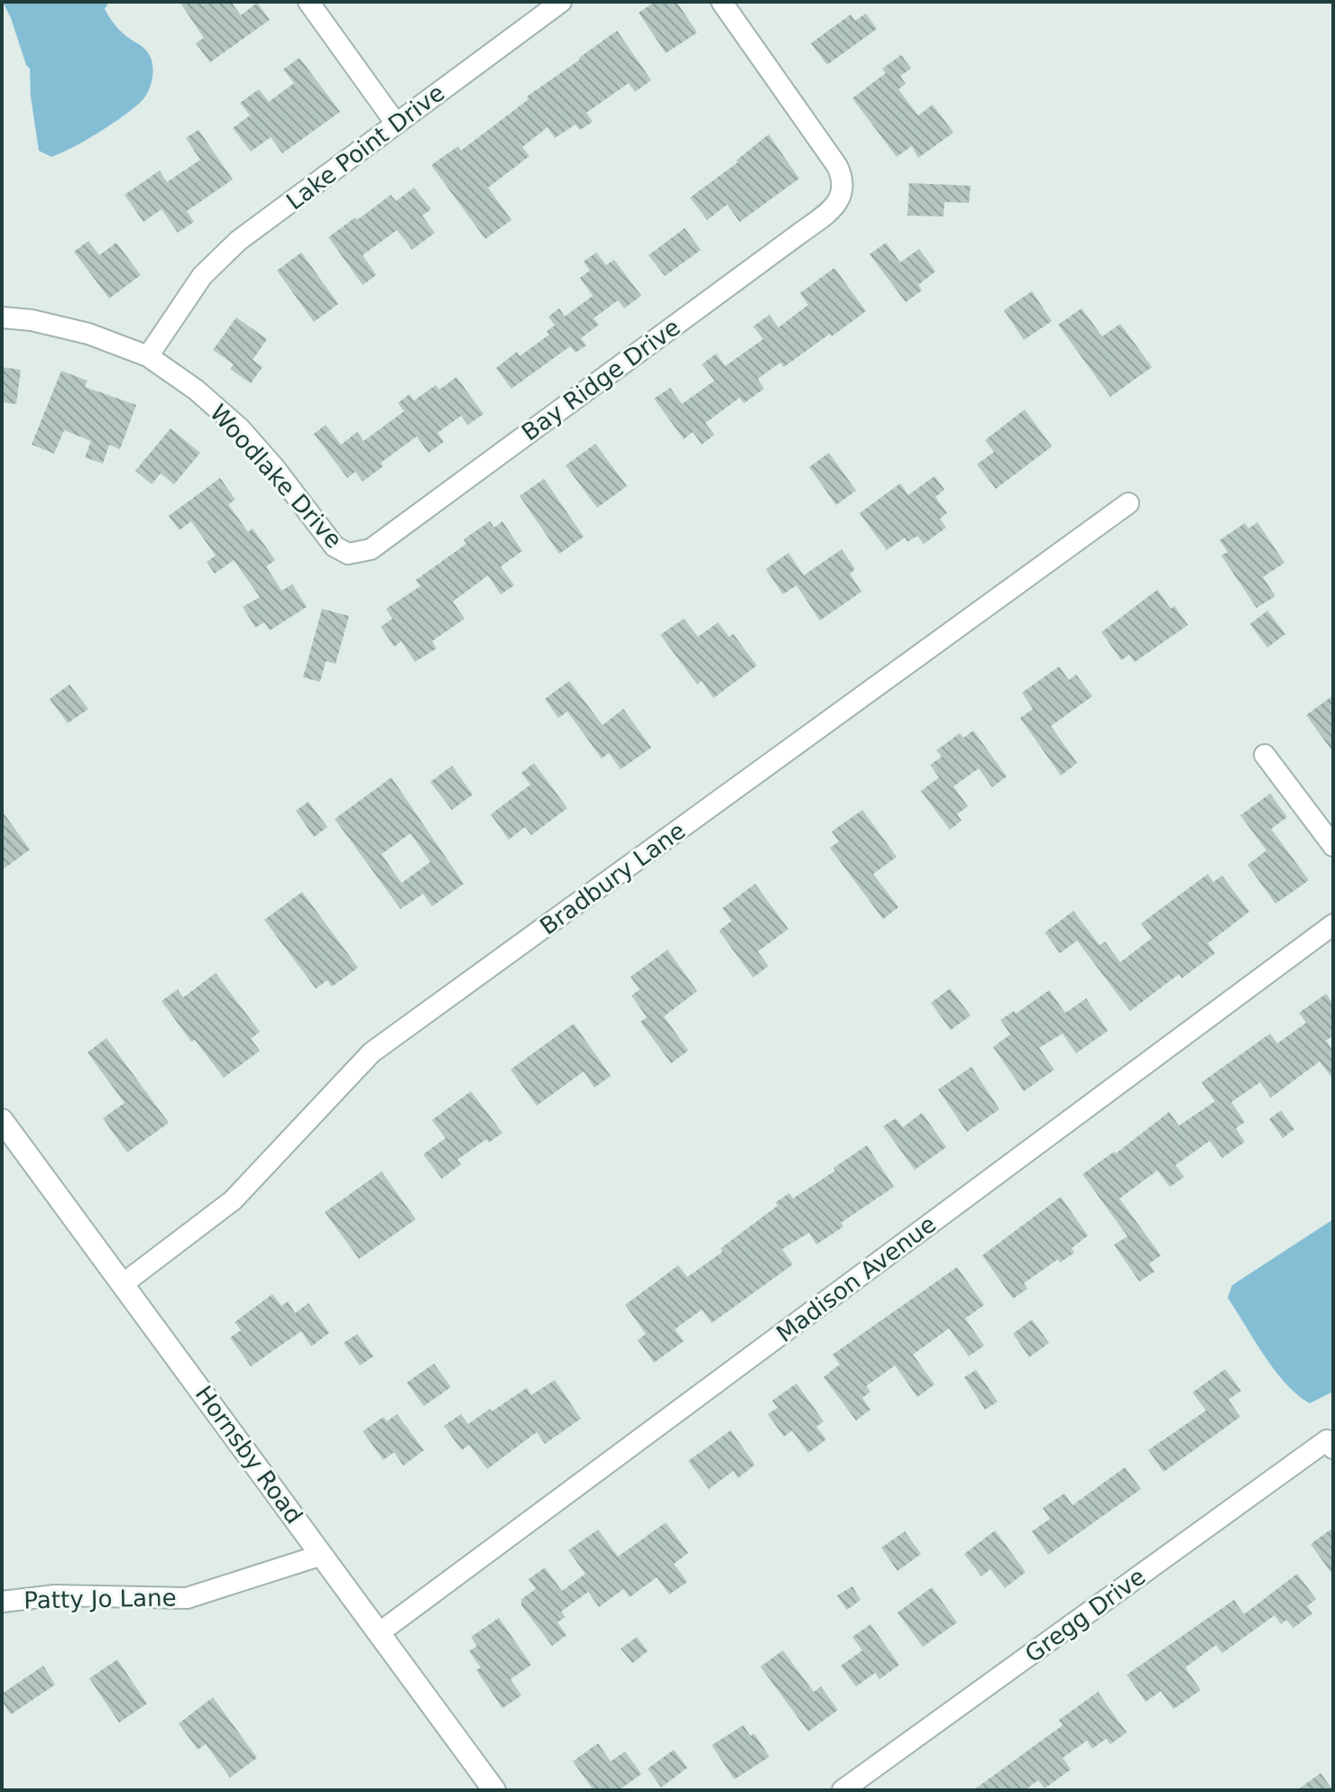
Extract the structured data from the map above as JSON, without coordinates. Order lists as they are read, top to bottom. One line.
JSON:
{"streets":{"street":["Lake Point Drive","Bay Ridge Drive","Woodlake Drive","Bradbury Lane","Madison Avenue","Hornsby Road","Patty Jo Lane","Gregg Drive"]},"crossings":[["Lake Point Drive","Woodlake Drive"],["Bay Ridge Drive","Woodlake Drive"],["Bradbury Lane","Hornsby Road"],["Madison Avenue","Hornsby Road"],["Hornsby Road","Patty Jo Lane"]]}
